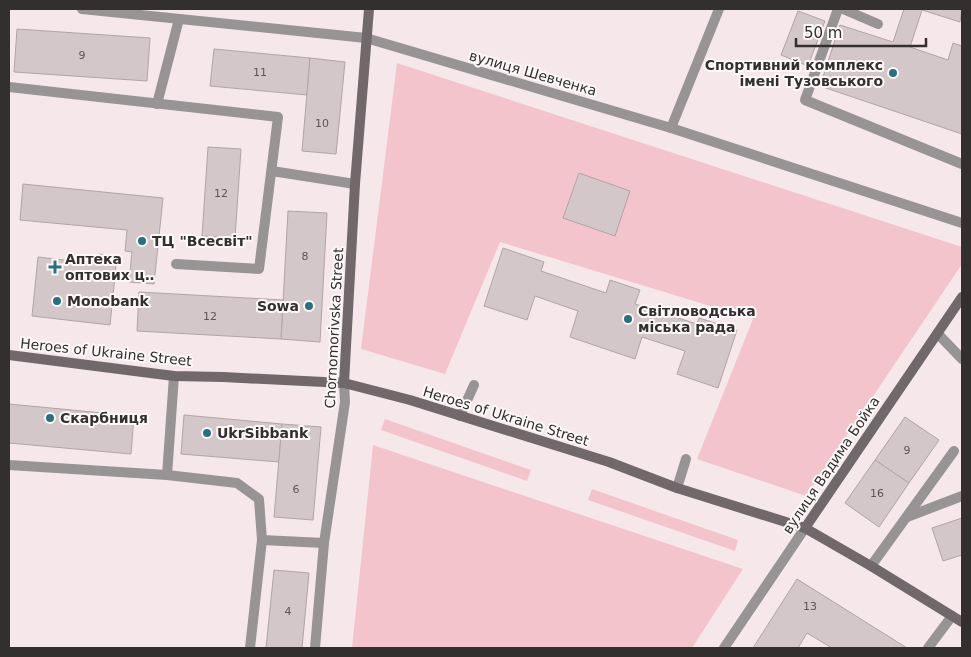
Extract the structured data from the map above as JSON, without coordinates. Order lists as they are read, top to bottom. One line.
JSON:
{"streets":{"main road":["Chornomorivska Street","Heroes of Ukraine Street","вулиця Вадима Бойка"],"street":["вулиця Шевченка"]},"crossings":[["вулиця Шевченка","Chornomorivska Street"],["Chornomorivska Street","Heroes of Ukraine Street"],["Heroes of Ukraine Street","вулиця Вадима Бойка"]],"places":{"other":["Спортивний комплекс імені Тузовського","ТЦ \"Всесвіт\"","Monobank","Sowa","Світловодська міська рада","Скарбниця","UkrSibbank"],"health":["Аптека оптових ц‥"]},"house_numbers":["9","11","10","12","8","12","9","6","16","13","4"],"scale_bar":"50 m"}
